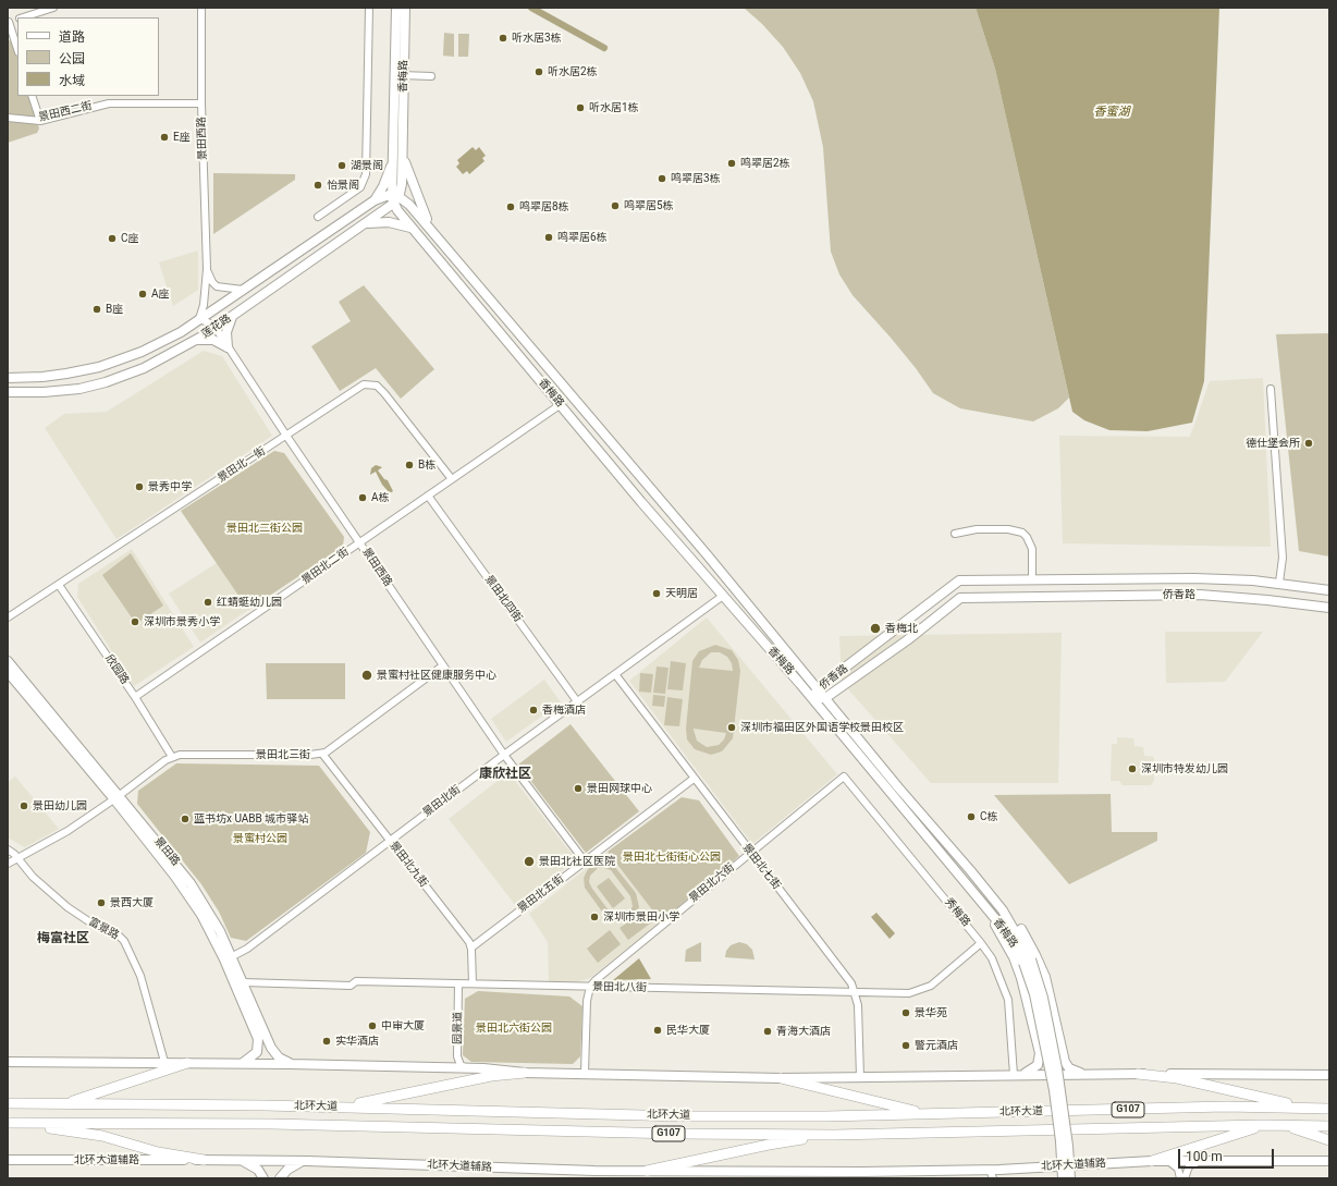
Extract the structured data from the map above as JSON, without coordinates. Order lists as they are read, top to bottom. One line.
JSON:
{"streets":{"highway":["北环大道","G107"],"main road":["香梅路","莲花路","侨香路","景田路","北环大道辅路"],"street":["景田西二街","景田西路","景田北一街","景田北二街","景田北四街","欣园路","景田北三街","景田北街","景田北九街","景田北七街","景田北六街","景田北五街","秀梅路","富景路","景田北八街","园景道"]},"crossings":[["香梅路","莲花路"],["香梅路","景田北二街"],["香梅路","侨香路"],["香梅路","景田北街"],["景田西二街","景田西路"],["景田西路","莲花路"],["景田西路","景田北一街"],["景田西路","景田北二街"],["景田西路","景田北三街"],["景田西路","景田北街"],["景田西路","景田北五街"],["景田北一街","景田北二街"],["景田北一街","欣园路"],["景田北二街","景田北四街"],["景田北二街","欣园路"],["景田北四街","景田北街"],["欣园路","景田北三街"],["景田北三街","景田路"],["景田北三街","景田北九街"],["景田北三街","富景路"],["景田北街","景田路"],["景田北街","景田北九街"],["景田北街","景田北七街"],["景田路","景田北八街"],["景田北九街","景田北五街"],["景田北七街","景田北六街"],["景田北七街","景田北五街"],["景田北七街","景田北八街"],["景田北六街","秀梅路"],["景田北六街","景田北八街"],["秀梅路","景田北八街"],["景田北八街","园景道"]],"districts":["康欣社区","梅富社区"],"water":["香蜜湖"],"parks":["景田北二街公园","景蜜村公园","景田北七街街心公园","景田北六街公园"],"places":["听水居3栋","听水居2栋","听水居1栋","E座","鸣翠居2栋","湖景阁","鸣翠居3栋","怡景阁","鸣翠居5栋","鸣翠居8栋","鸣翠居6栋","C座","A座","B座","德仕堡会所","B栋","景秀中学","A栋","天明居","红蜻蜓幼儿园","深圳市景秀小学","香梅北","景蜜村社区健康服务中心","香梅酒店","深圳市福田区外国语学校景田校区","深圳市特发幼儿园","景田网球中心","景田幼儿园","C栋","蓝书坊x UABB 城市驿站","景田北社区医院","景西大厦","深圳市景田小学","景华苑","中审大厦","民华大厦","青海大酒店","实华酒店","警元酒店"],"legend":["道路","公园","水域"],"scale_bar":"100 m"}
